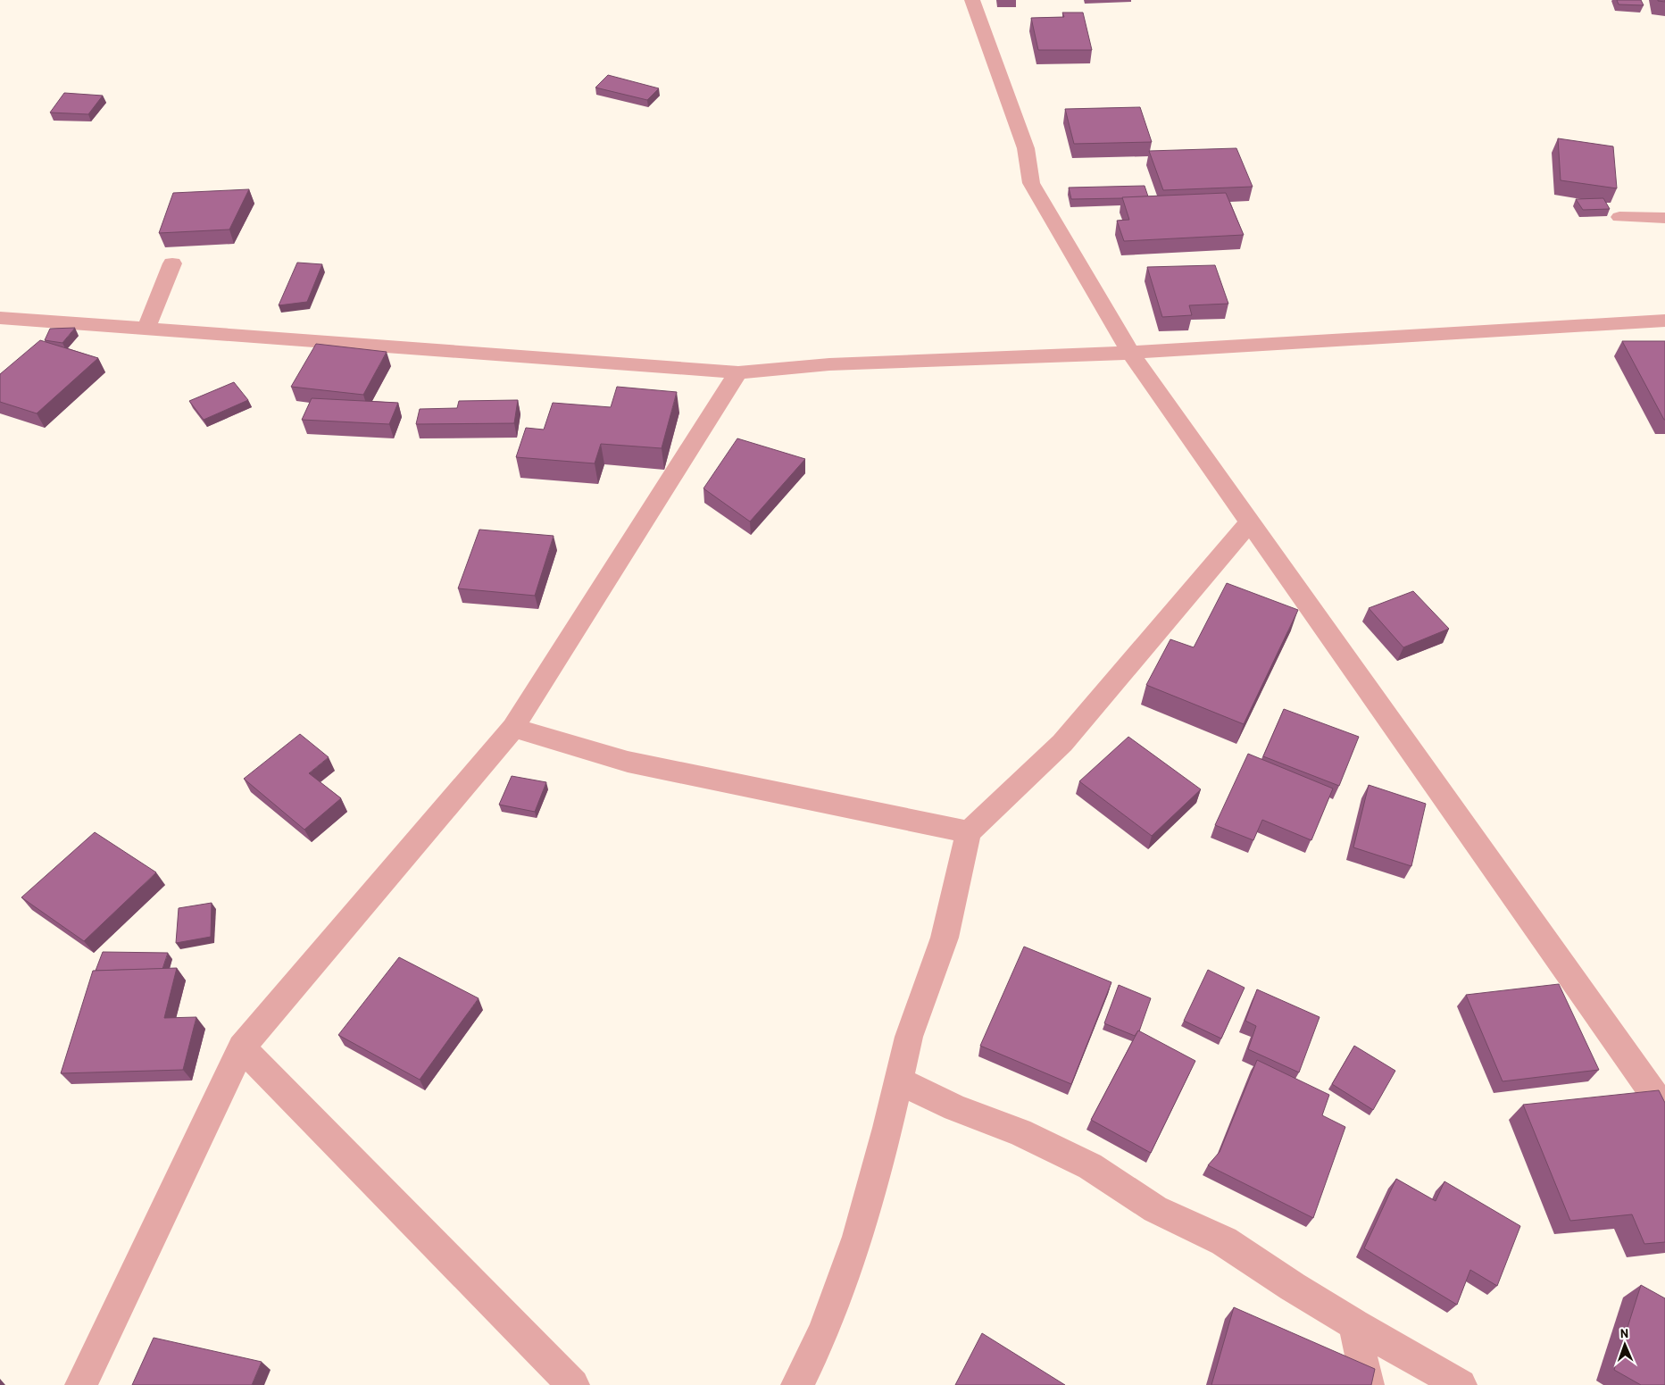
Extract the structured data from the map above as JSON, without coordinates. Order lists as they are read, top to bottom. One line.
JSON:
{"north":"top"}
